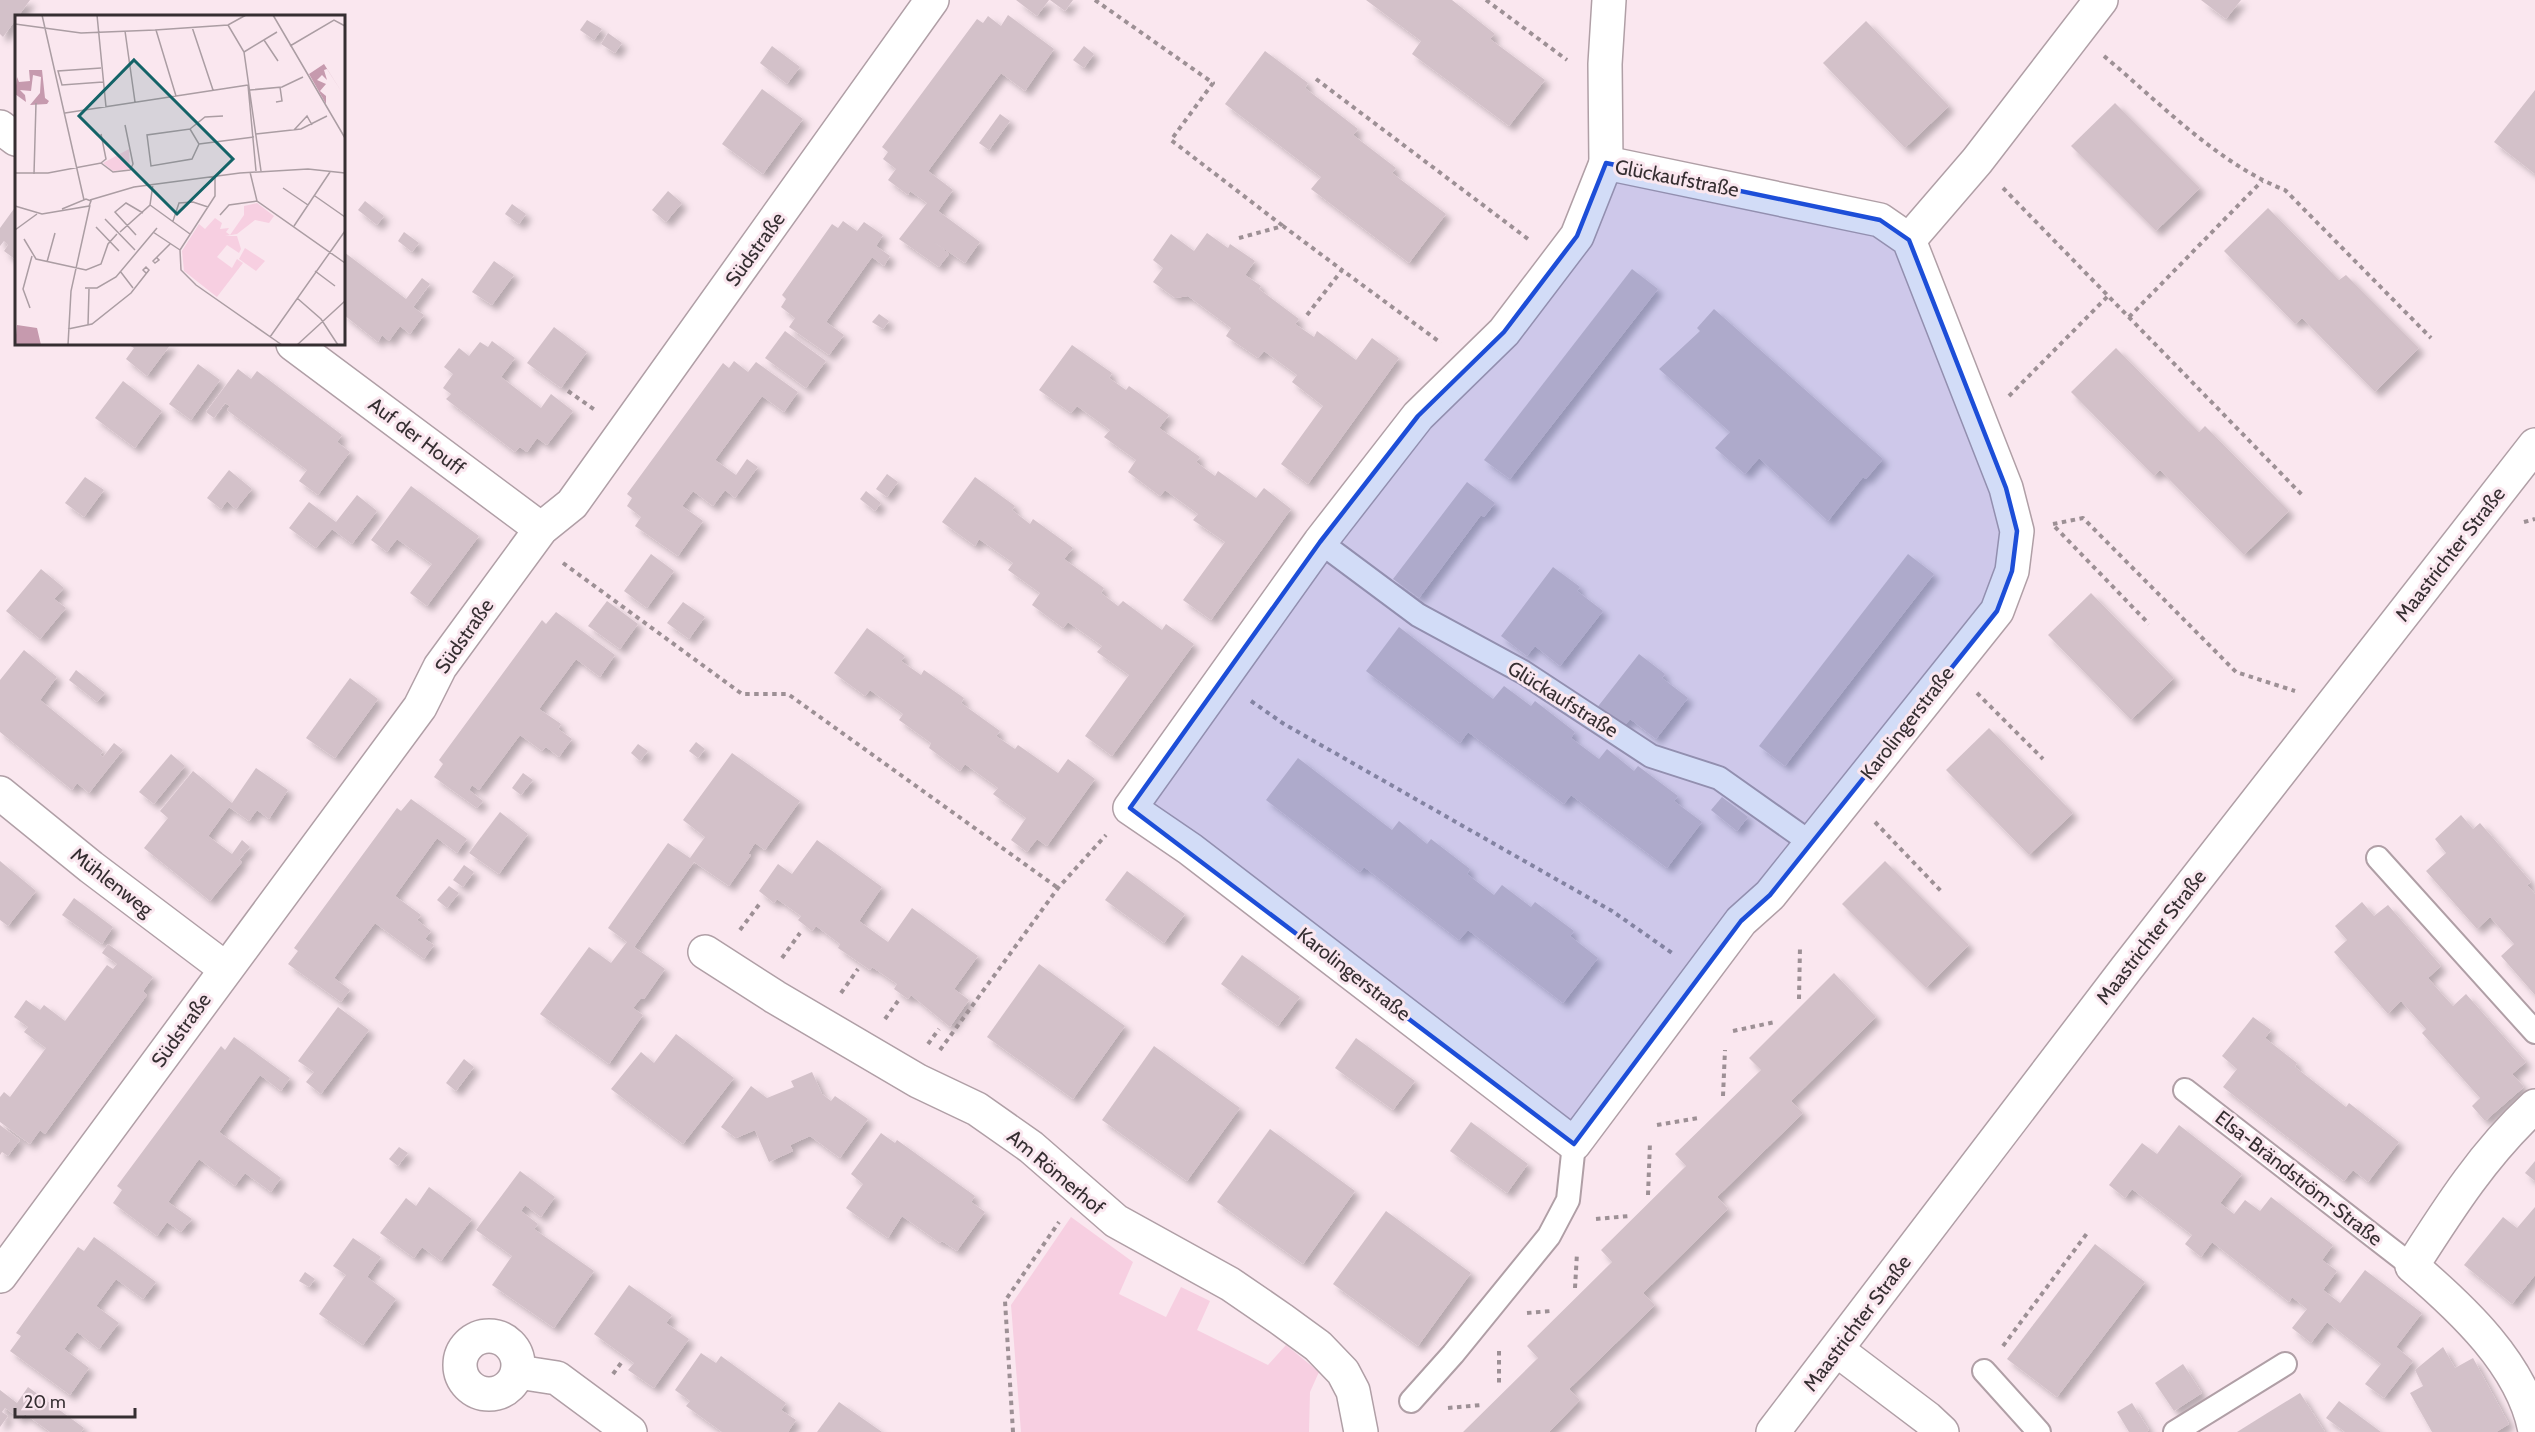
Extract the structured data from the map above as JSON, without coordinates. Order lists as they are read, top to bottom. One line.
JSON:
{"streets":{"street":["Glückaufstraße","Südstraße","Auf der Houff","Maastrichter Straße","Karolingerstraße","Mühlenweg","Am Römerhof","Elsa-Brändström-Straße"]},"crossings":[["Glückaufstraße","Karolingerstraße"],["Südstraße","Auf der Houff"],["Südstraße","Mühlenweg"]],"scale_bar":"20 m"}
